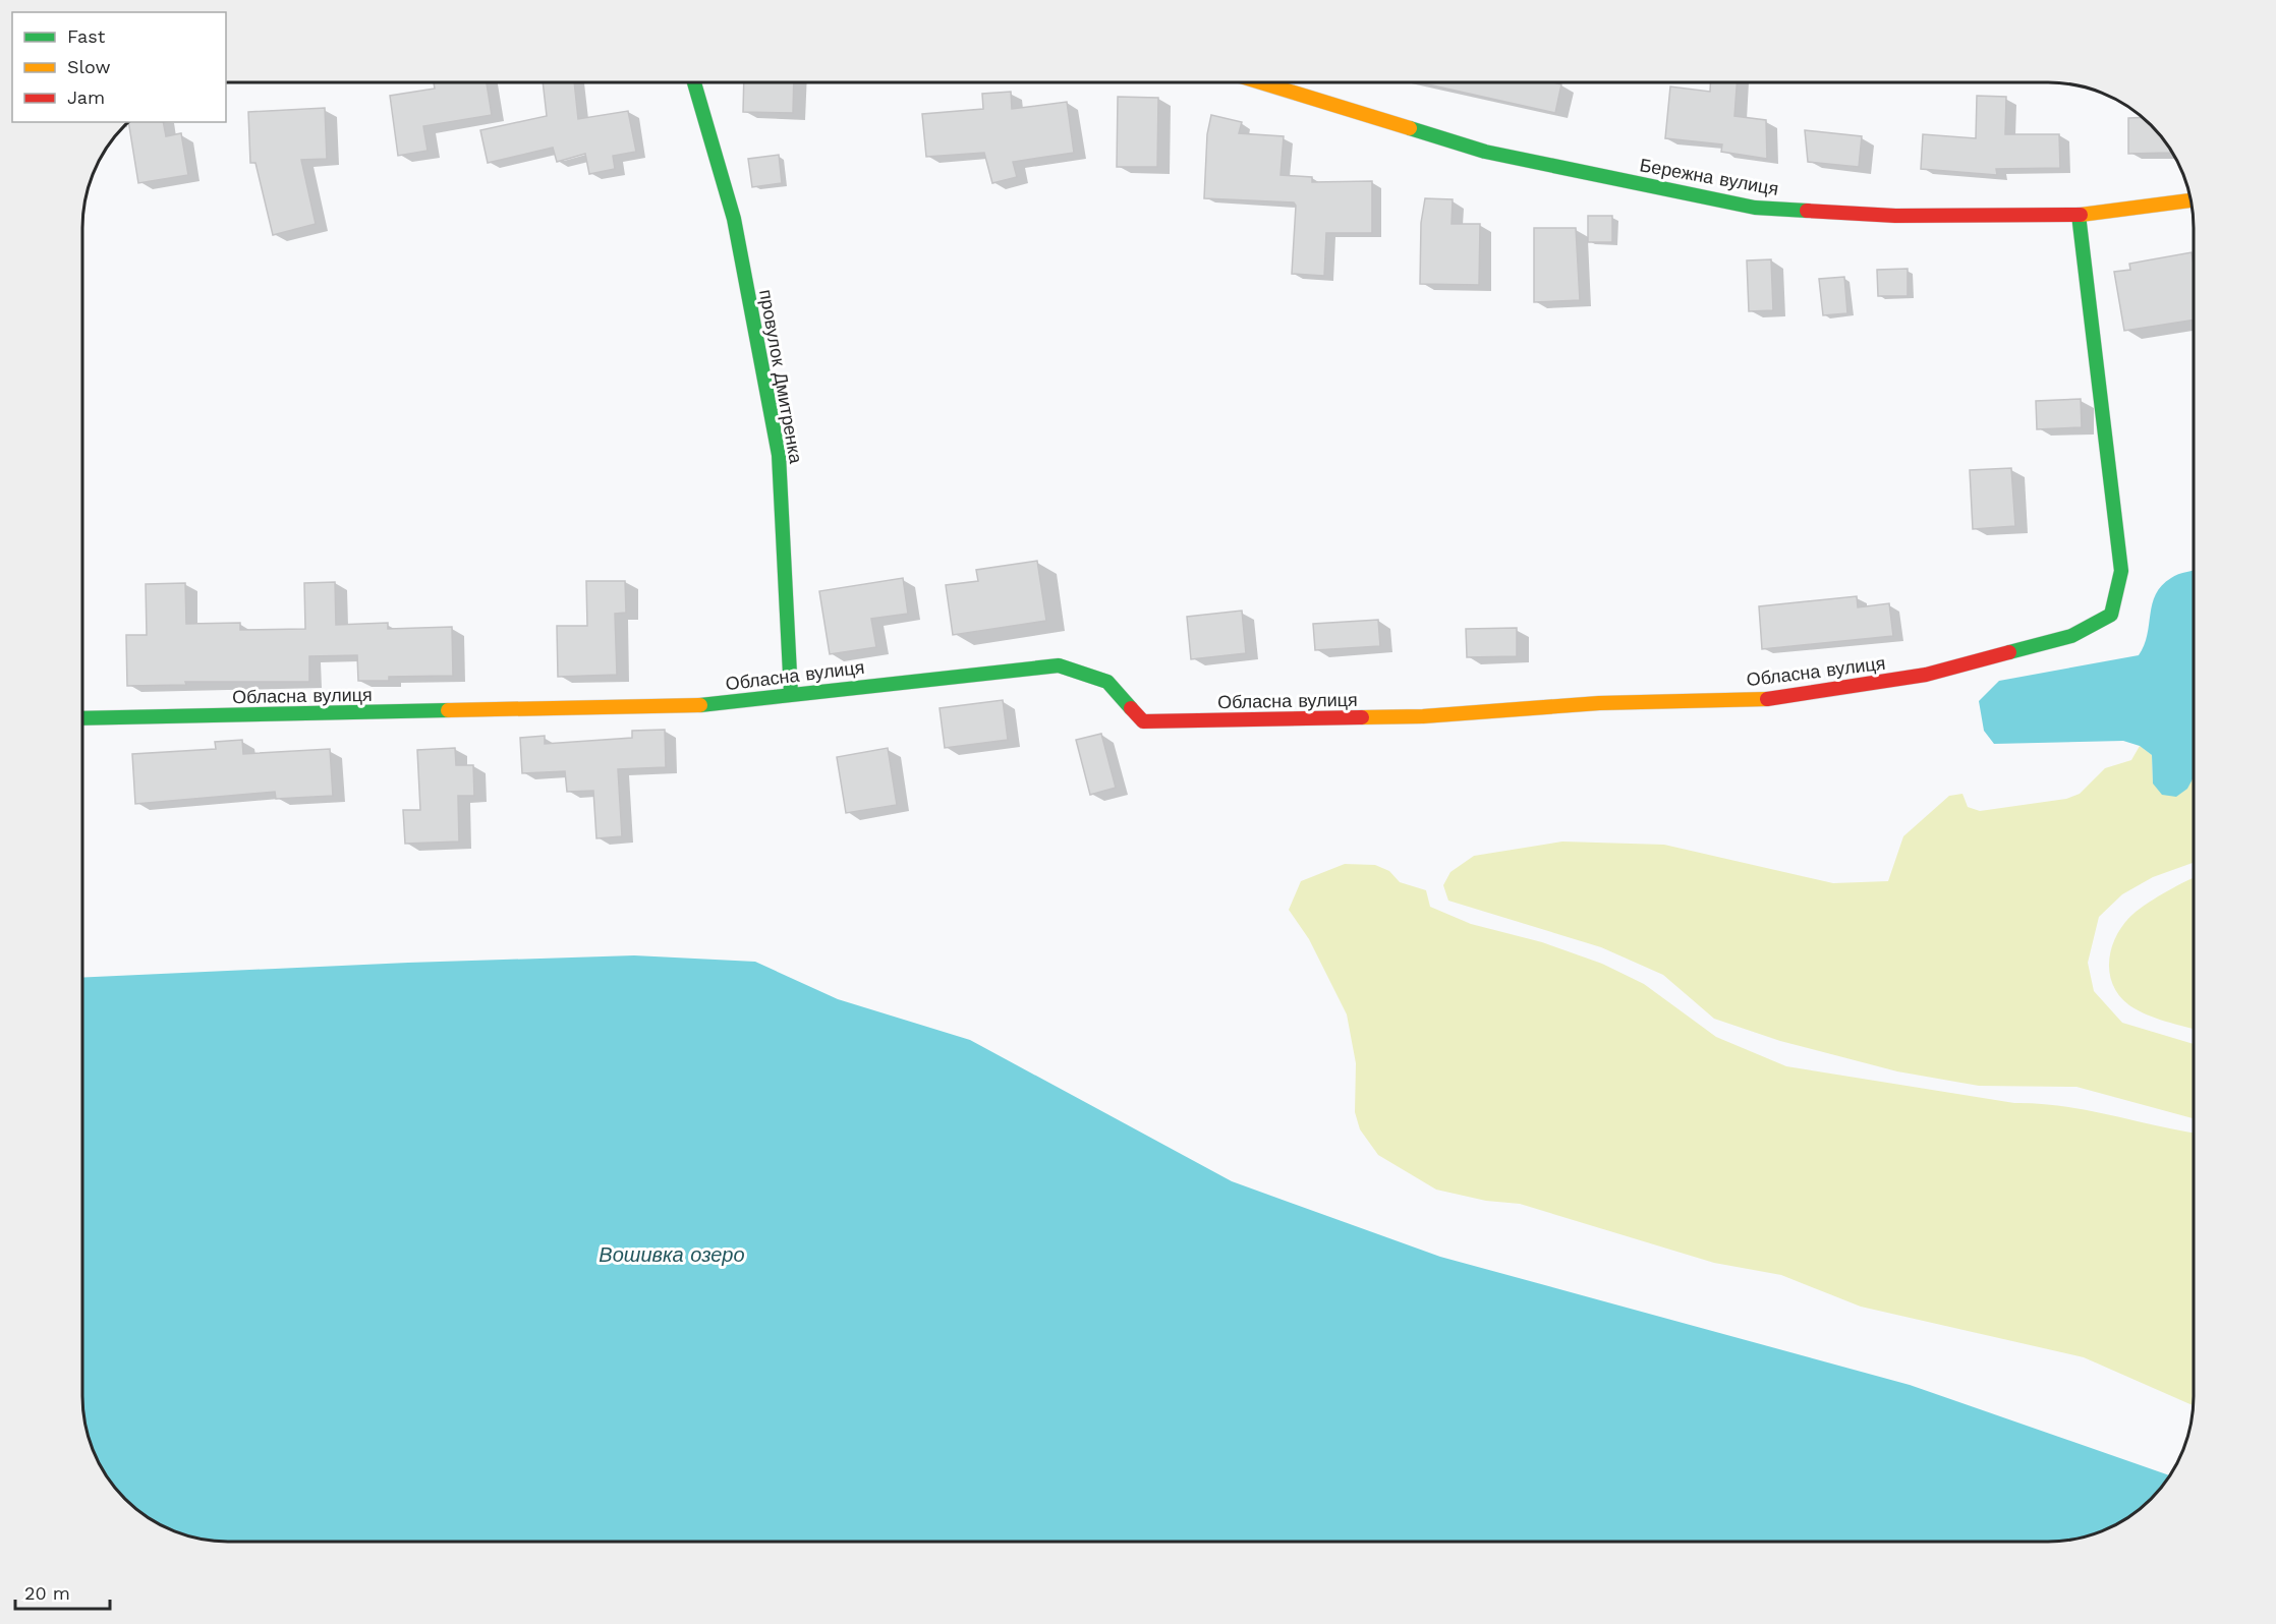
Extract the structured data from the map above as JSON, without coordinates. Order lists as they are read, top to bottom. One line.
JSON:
{"streets":{"street":["Бережна вулиця","провулок Дмитренка","Обласна вулиця"]},"crossings":[["Бережна вулиця","Обласна вулиця"],["провулок Дмитренка","Обласна вулиця"]],"water":["Вошивка озеро"],"legend":["Fast","Slow","Jam"],"scale_bar":"20 m"}
